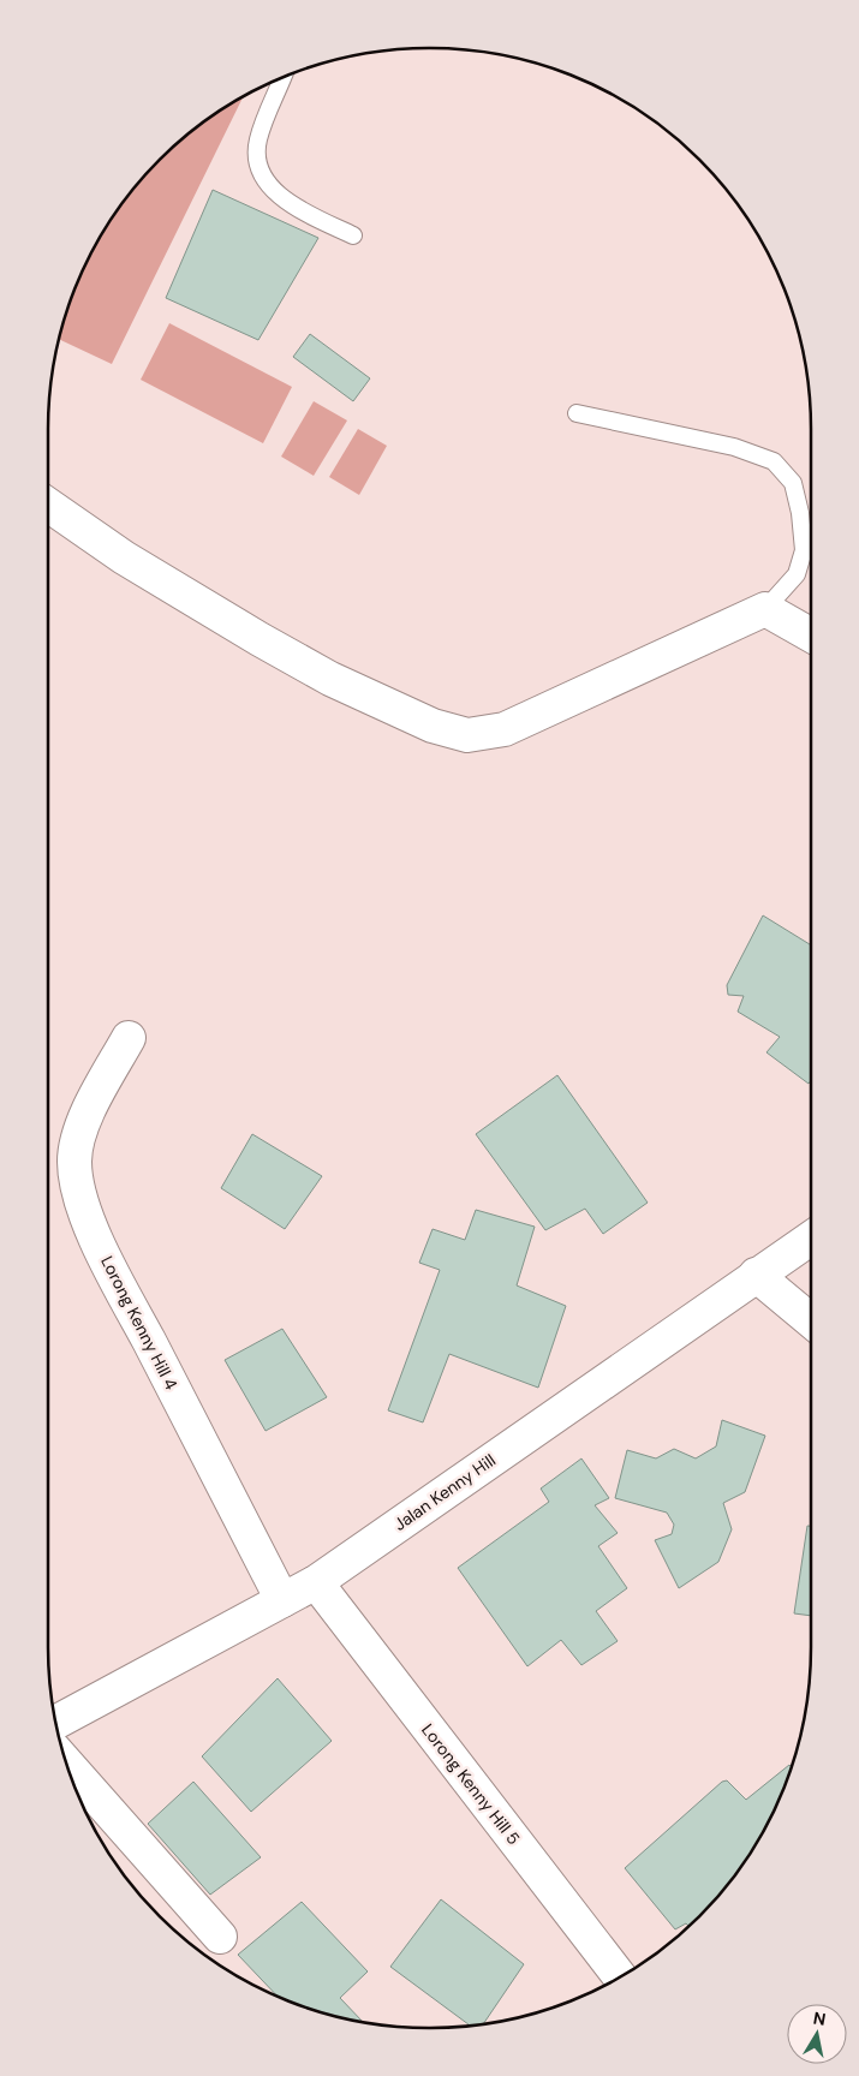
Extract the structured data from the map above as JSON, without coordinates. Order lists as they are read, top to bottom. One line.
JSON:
{"streets":{"street":["Lorong Kenny Hill 4","Jalan Kenny Hill","Lorong Kenny Hill 5"]},"crossings":[["Lorong Kenny Hill 4","Jalan Kenny Hill"],["Jalan Kenny Hill","Lorong Kenny Hill 5"]],"north":"top"}
